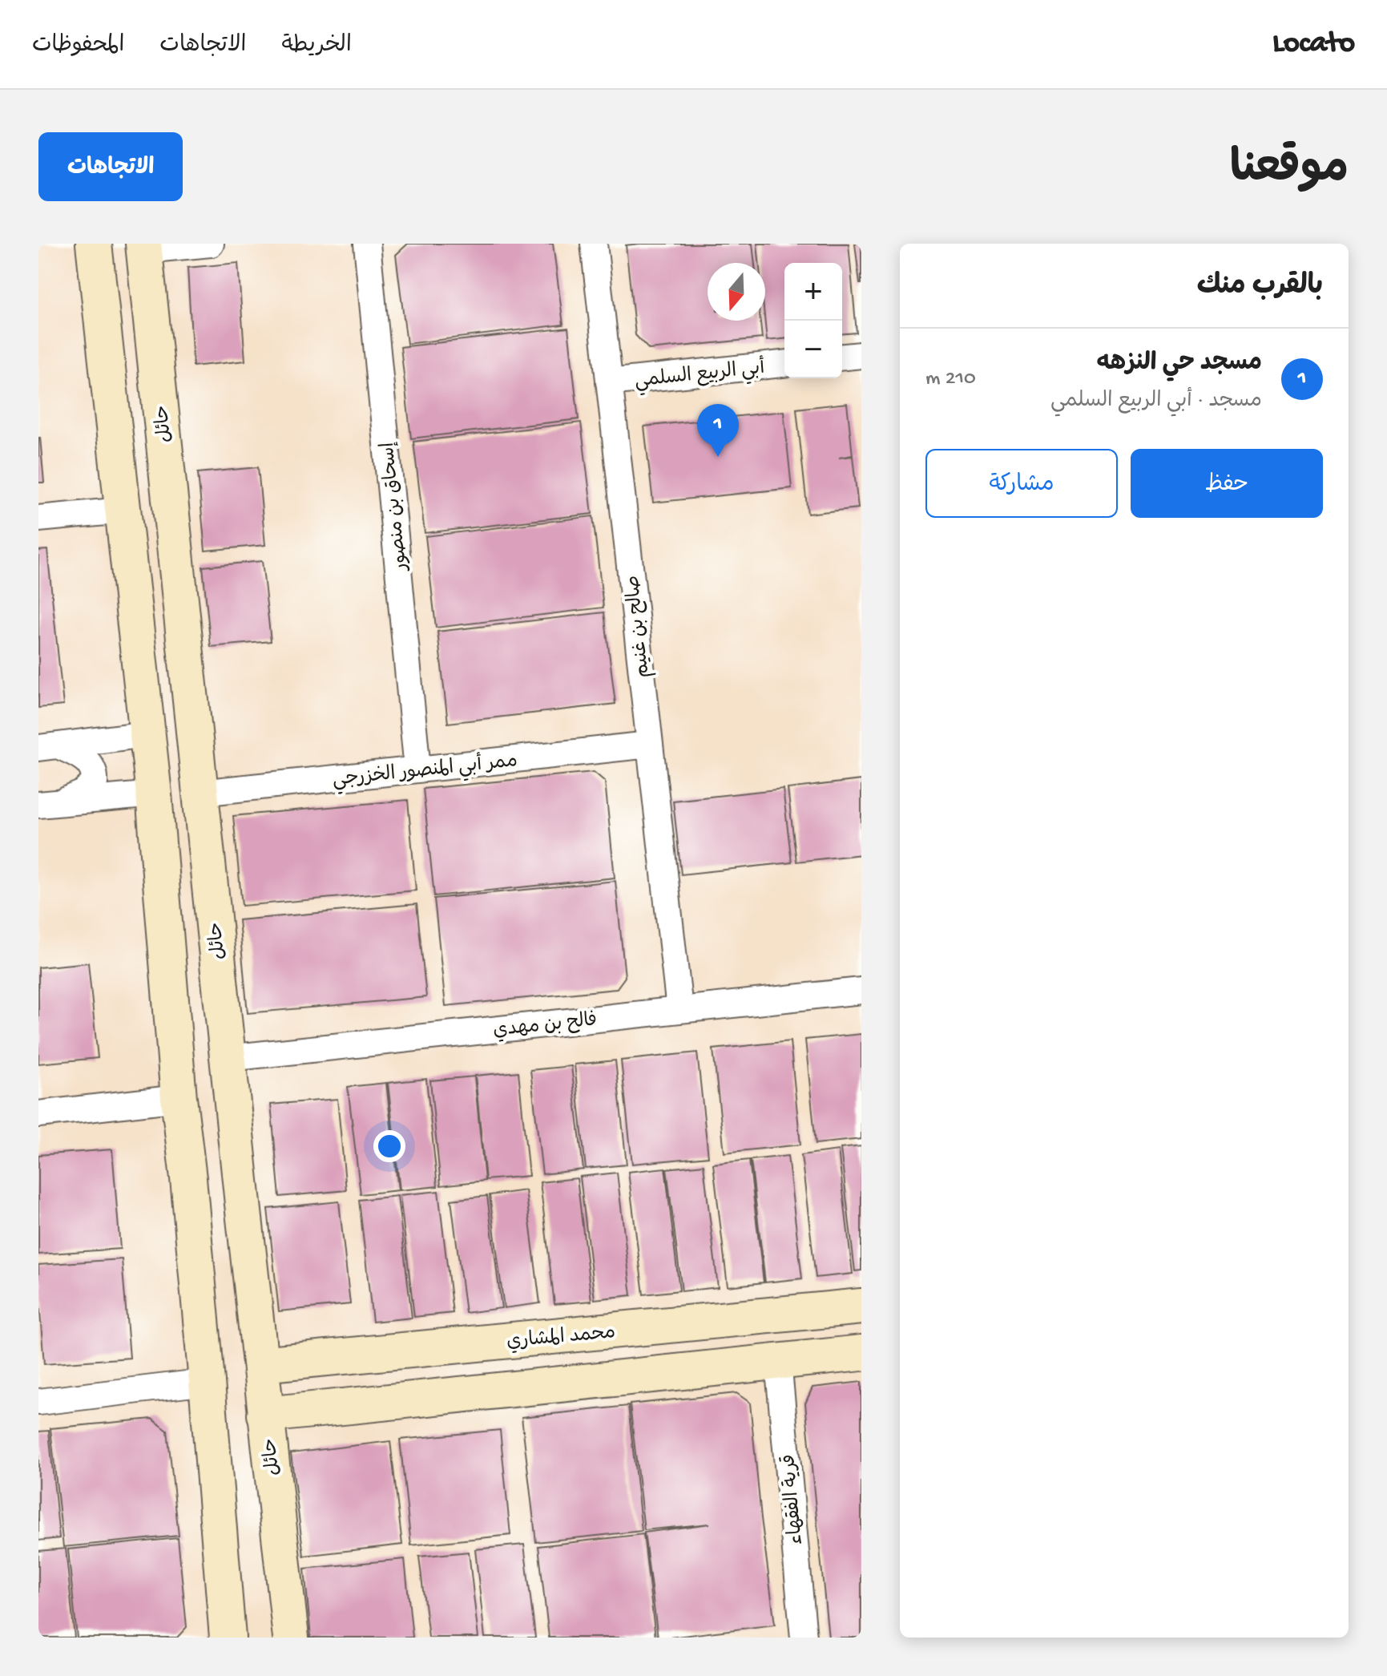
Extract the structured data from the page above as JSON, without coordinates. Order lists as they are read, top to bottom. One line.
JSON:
{"streets":{"street":["أبي الربيع السلمي","حائل","إسحاق بن منصور","صالح بن غنيم","ممر أبي المنصور الخزرجي","فالح بن مهدي","محمد المشاري","قرية الفقهاء"]},"crossings":[["أبي الربيع السلمي","صالح بن غنيم"],["حائل","ممر أبي المنصور الخزرجي"],["حائل","فالح بن مهدي"],["حائل","محمد المشاري"],["إسحاق بن منصور","ممر أبي المنصور الخزرجي"],["صالح بن غنيم","ممر أبي المنصور الخزرجي"],["صالح بن غنيم","فالح بن مهدي"]],"north":"bottom","page":{"header":"Locato","nav":["الخريطة","الاتجاهات","المحفوظات"],"title":"موقعنا","buttons":["الاتجاهات",["حفظ","مشاركة"]],"heading":"بالقرب منك","map_buttons":["+","−"],"list":[{"mark":"1","name":"مسجد حي النزهه","note":"مسجد · أبي الربيع السلمي","value":"210 m"}],"pins":"1"}}
